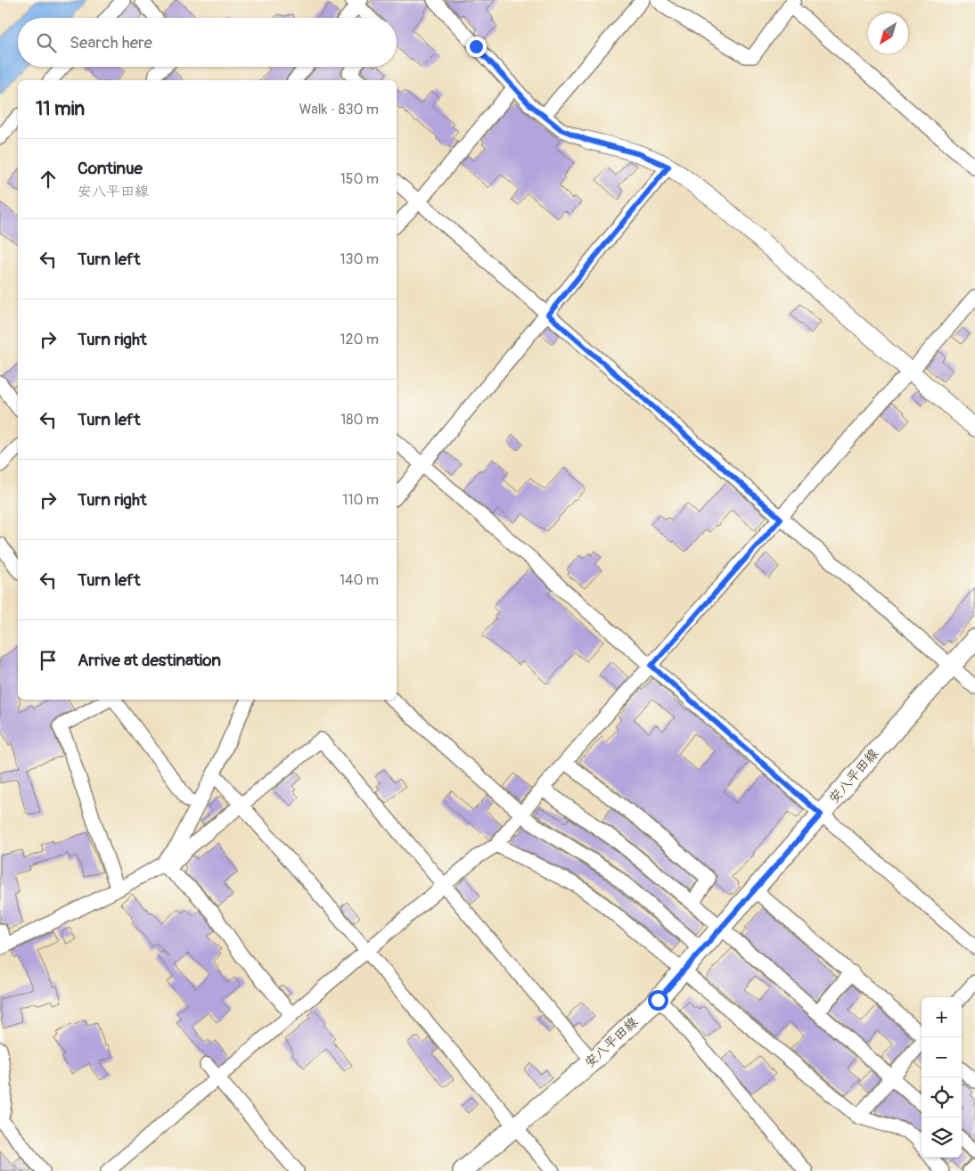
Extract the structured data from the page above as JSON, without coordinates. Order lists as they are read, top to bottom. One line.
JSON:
{"streets":{"main road":["安八平田線"]},"north":"bottom left","page":{"search":"Search here","heading":["11 min","Walk · 830 m"],"list":[["Continue","安八平田線","150 m"],["Turn left","130 m"],["Turn right","120 m"],["Turn left","180 m"],["Turn right","110 m"],["Turn left","140 m"],"Arrive at destination"],"map_buttons":["+","−"]}}
